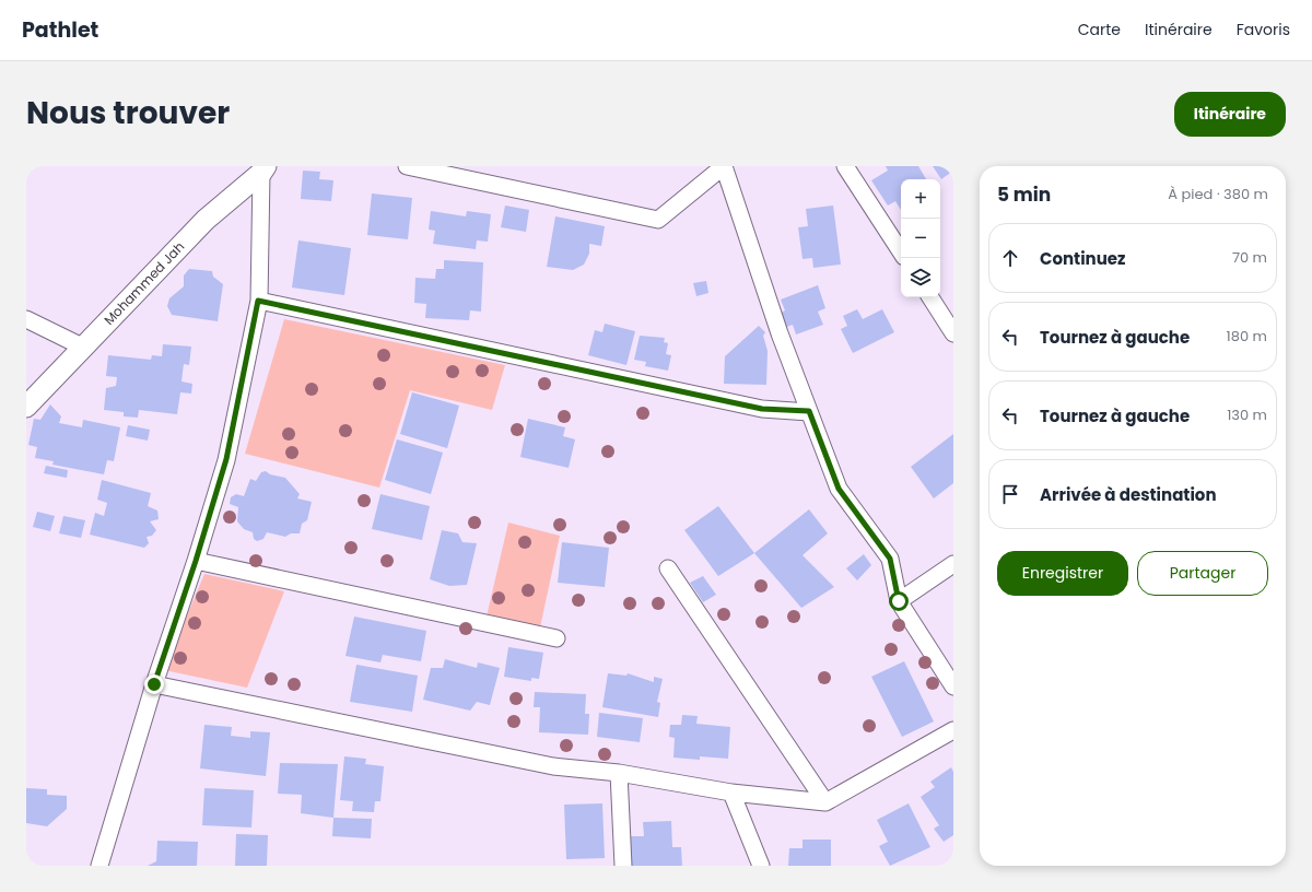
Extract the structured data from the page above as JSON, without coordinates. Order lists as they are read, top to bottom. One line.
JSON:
{"streets":{"street":["Mohammed Jah"]},"page":{"header":"Pathlet","nav":["Carte","Itinéraire","Favoris"],"title":"Nous trouver","buttons":["Itinéraire",["Enregistrer","Partager"]],"heading":["5 min","À pied · 380 m"],"map_buttons":["+","−"],"list":[["Continuez","70 m"],["Tournez à gauche","180 m"],["Tournez à gauche","130 m"],"Arrivée à destination"]}}
